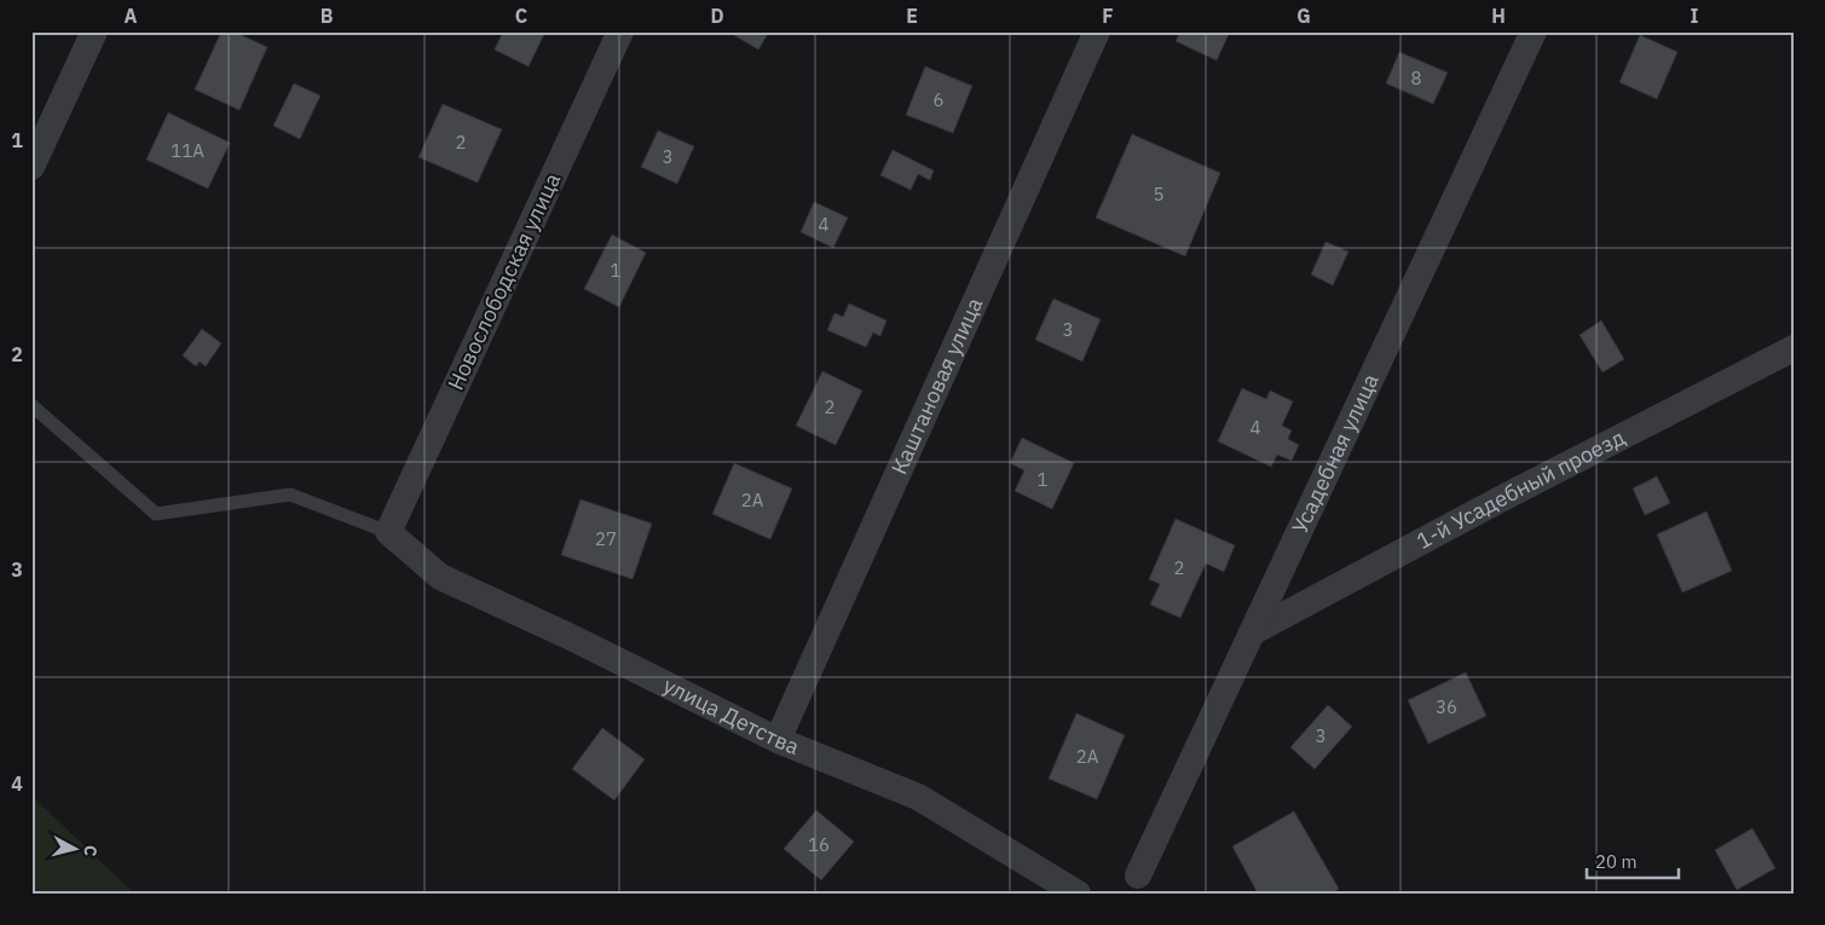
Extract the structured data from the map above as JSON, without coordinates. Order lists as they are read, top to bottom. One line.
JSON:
{"streets":{"street":["Новослободская улица","Каштановая улица","Усадебная улица","1-й Усадебный проезд","улица Детства"]},"crossings":[["Новослободская улица","улица Детства"],["Каштановая улица","улица Детства"],["Усадебная улица","1-й Усадебный проезд"]],"house_numbers":["8","6","2","11А","3","5","4","1","3","2","4","1","2А","27","2","36","3","2А","16"],"scale_bar":"20 m","north":"right","grid":{"columns":["A","B","C","D","E","F","G","H","I"],"rows":["1","2","3","4"]}}
